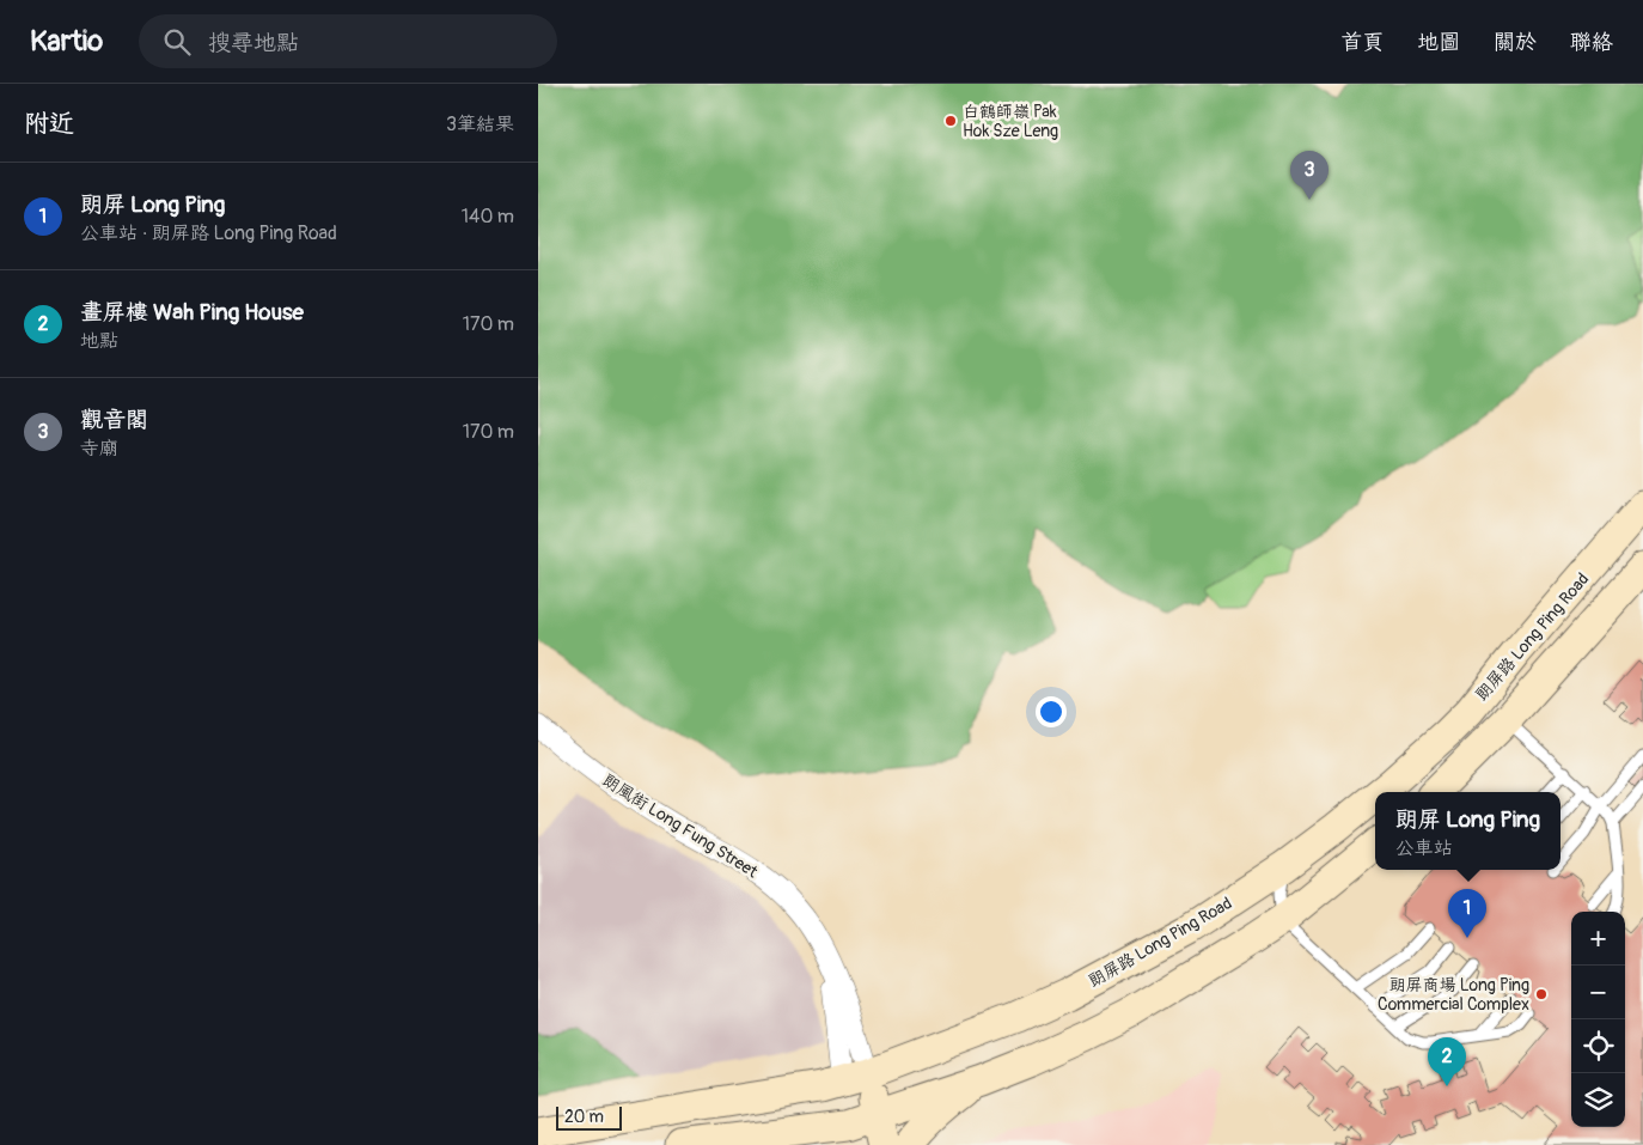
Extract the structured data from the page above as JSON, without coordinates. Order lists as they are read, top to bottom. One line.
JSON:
{"streets":{"main road":["朗屏路 Long Ping Road"],"street":["朗風街 Long Fung Street"]},"crossings":[["朗屏路 Long Ping Road","朗風街 Long Fung Street"]],"places":["白鶴師嶺 Pak Hok Sze Leng","朗屏商場 Long Ping Commercial Complex"],"scale_bar":"20 m","page":{"header":"Kartio","search":"搜尋地點","nav":["首頁","地圖","關於","聯絡"],"heading":["附近","3筆結果"],"pins":["3","1","2"],"list":[{"mark":"1","name":"朗屏 Long Ping","note":"公車站 · 朗屏路 Long Ping Road","value":"140 m"},{"mark":"2","name":"畫屏樓 Wah Ping House","note":"地點","value":"170 m"},{"mark":"3","name":"觀音閣","note":"寺廟","value":"170 m"}],"popup":["朗屏 Long Ping","公車站"],"map_buttons":["+","−"],"scale":"20 m"}}
